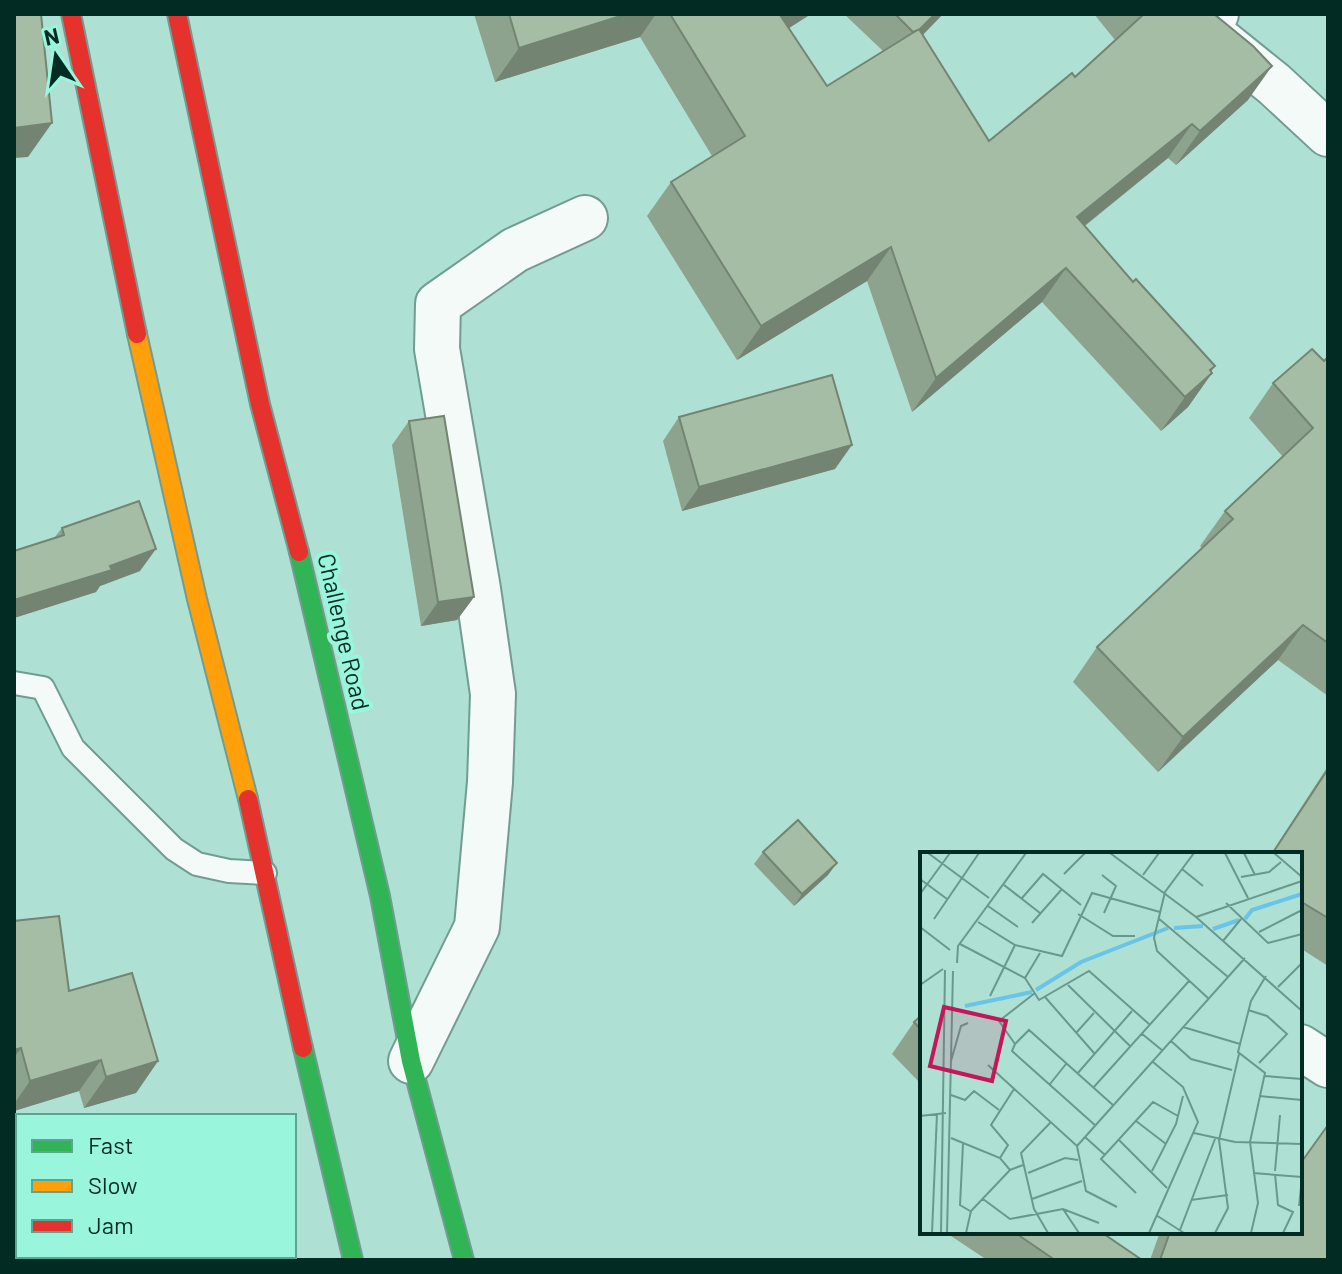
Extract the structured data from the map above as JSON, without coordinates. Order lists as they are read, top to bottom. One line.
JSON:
{"streets":{"main road":["Challenge Road"]},"legend":["Fast","Slow","Jam"],"north":"top"}
